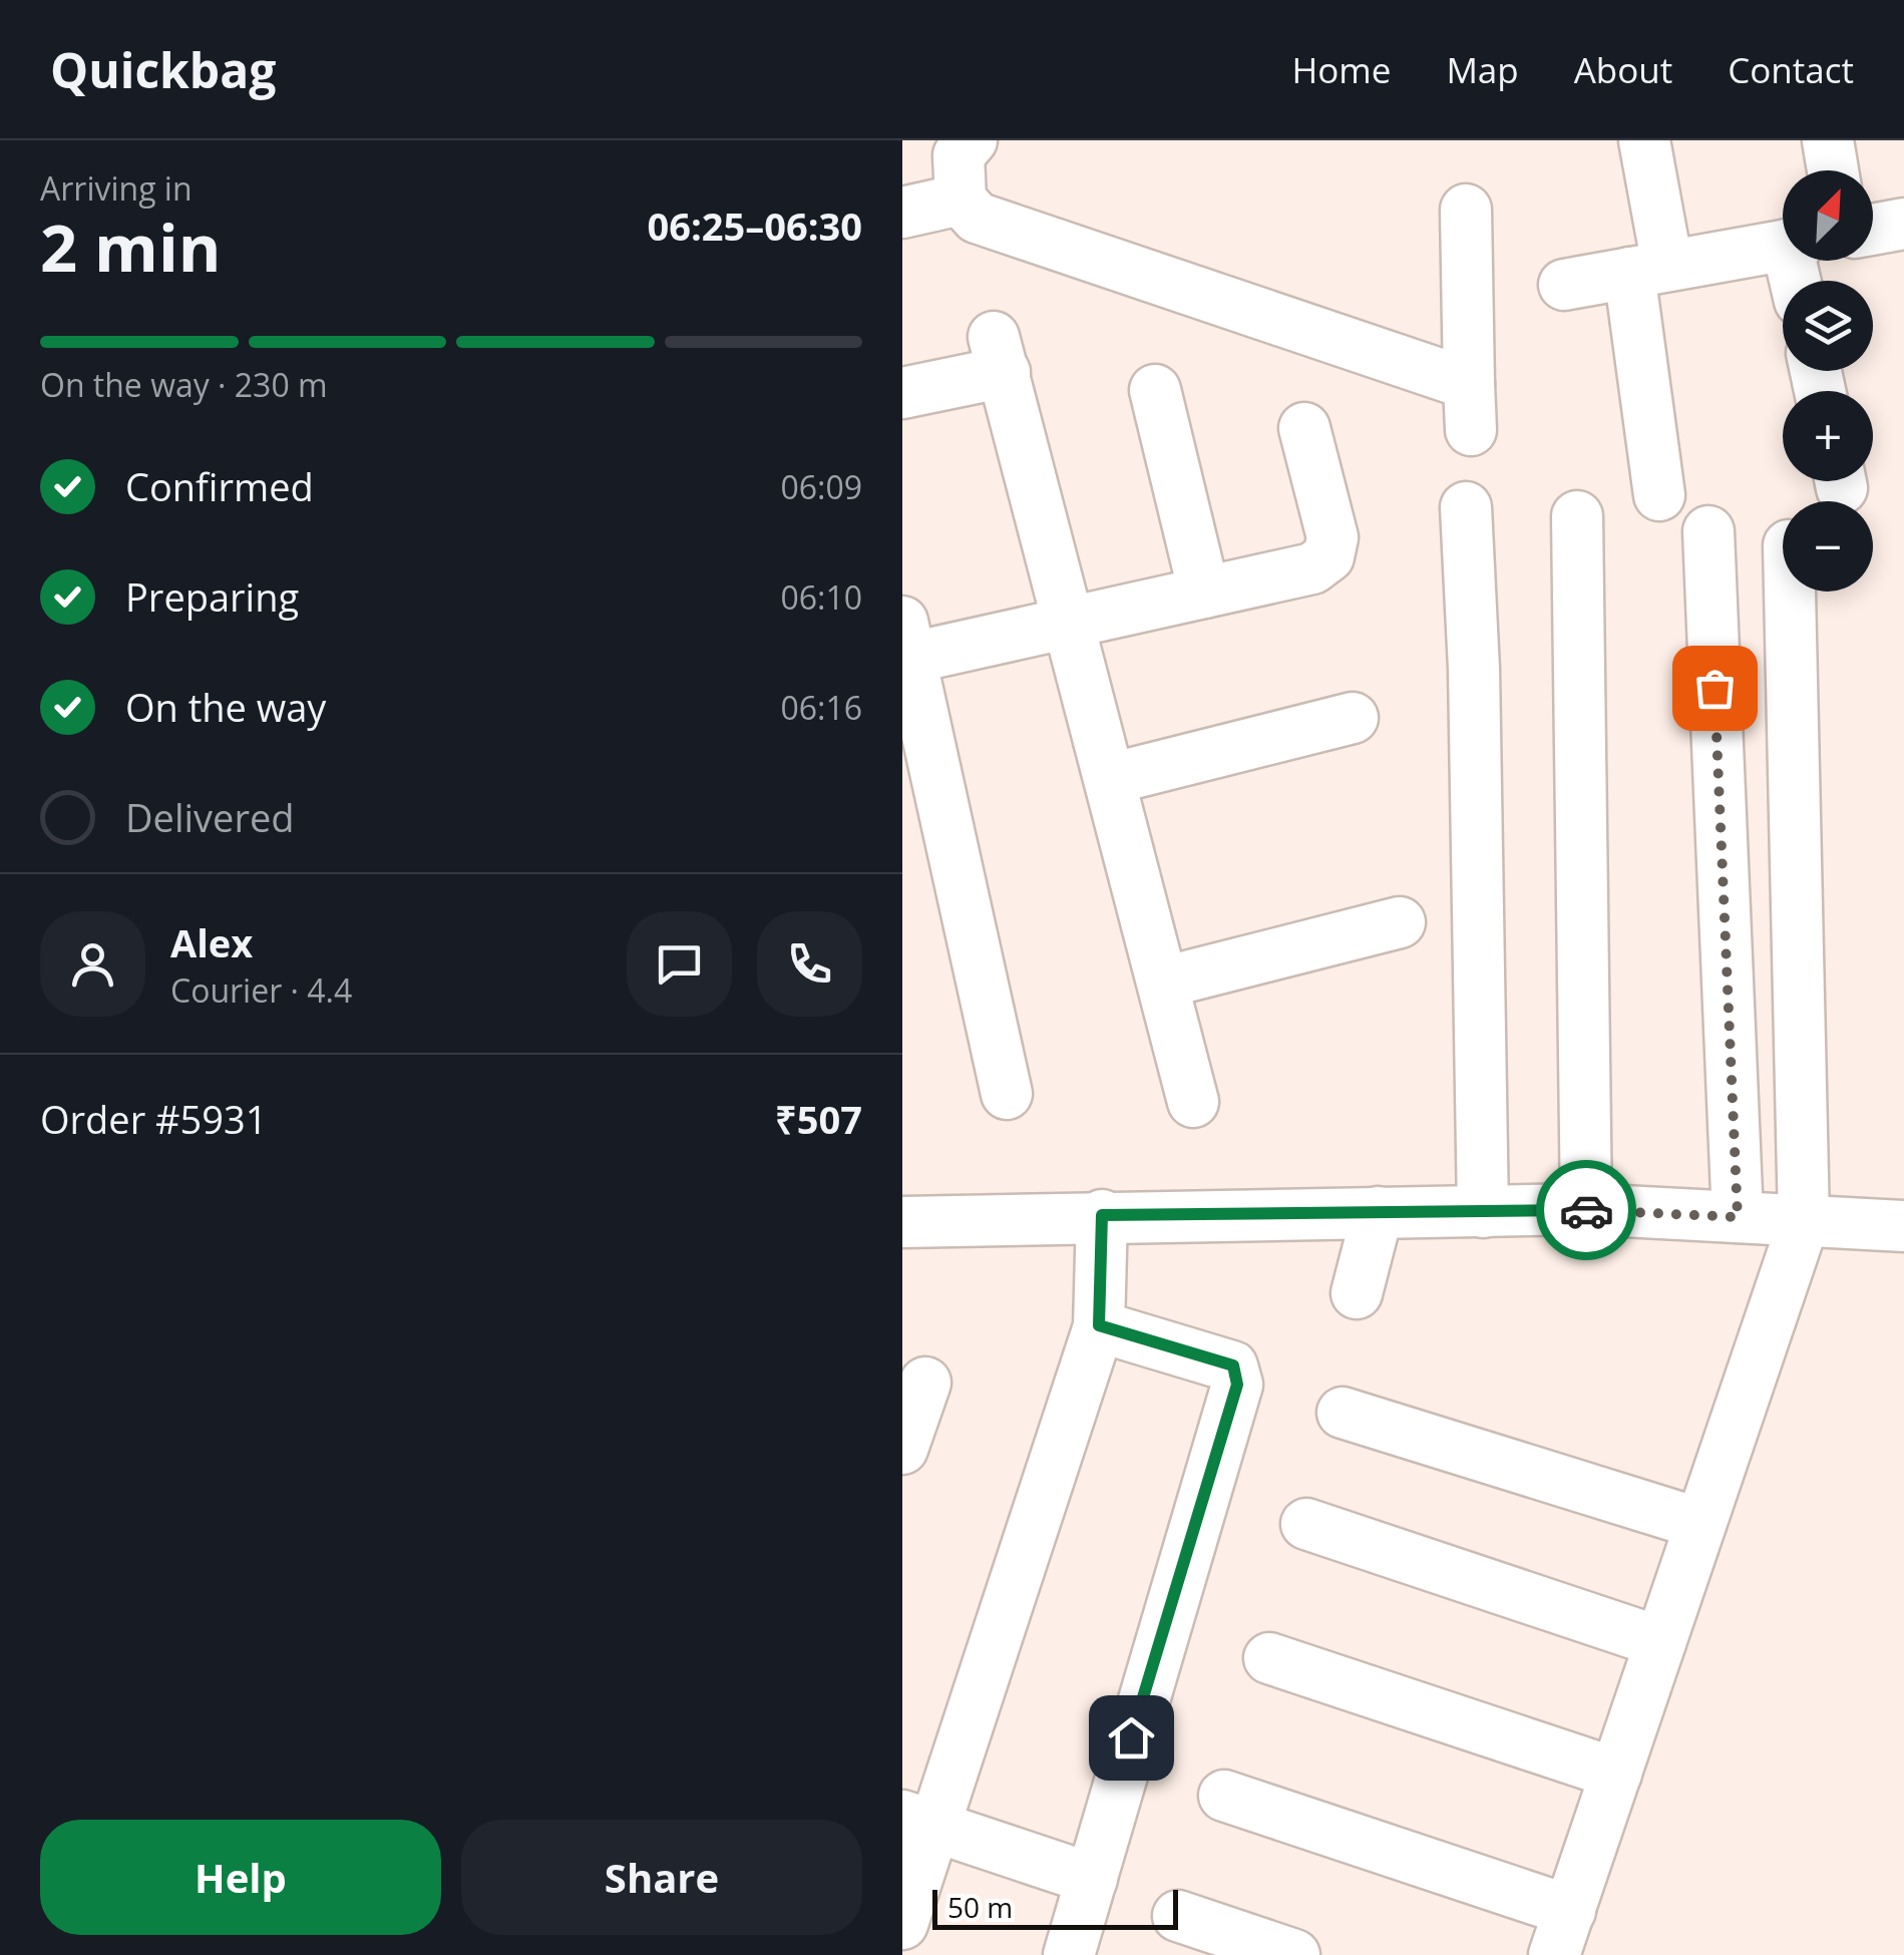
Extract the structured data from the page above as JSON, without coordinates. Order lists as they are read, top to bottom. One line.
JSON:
{"scale_bar":"50 m","north":"top right","page":{"header":"Quickbag","nav":["Home","Map","About","Contact"],"heading":["2 min","Arriving in","06:25–06:30"],"panel":["Alex","Courier · 4.4","Order #5931","₹507"],"map_buttons":["+","−"],"bar":"On the way · 230 m","list":[["Confirmed","06:09"],["Preparing","06:10"],["On the way","06:16"],"Delivered"],"buttons":["Help","Share"],"scale":"50 m"}}
